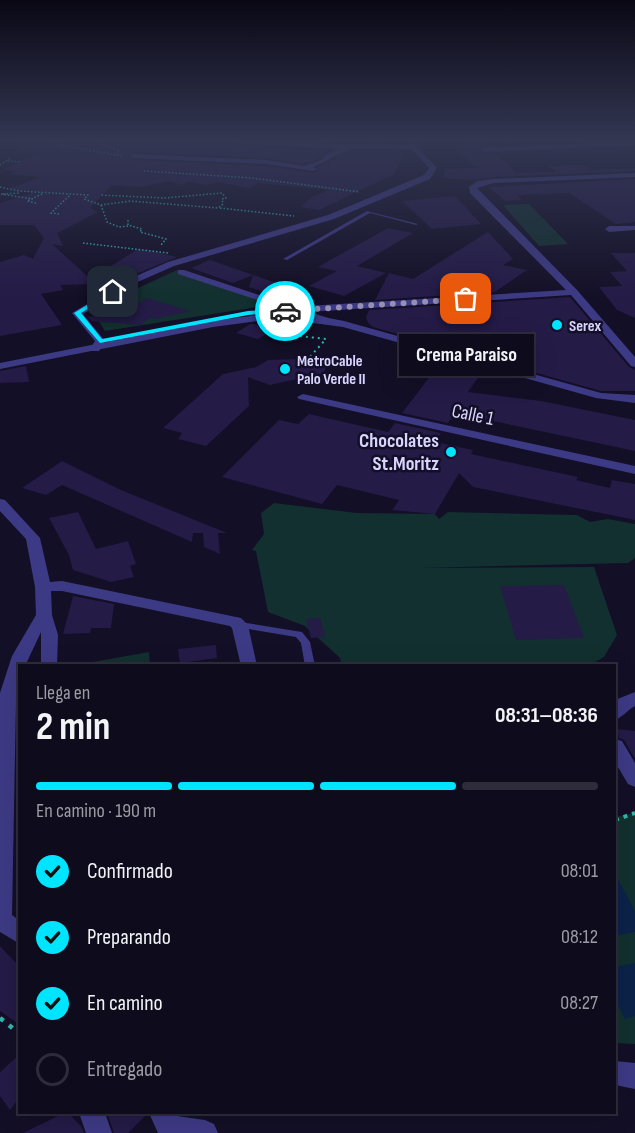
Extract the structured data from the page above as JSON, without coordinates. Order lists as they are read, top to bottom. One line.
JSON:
{"streets":{"street":["Calle 1"]},"places":["Crema Paraiso","Serex","MetroCable Palo Verde II","Chocolates St.Moritz"],"page":{"bubble":"Crema Paraiso","heading":["2 min","Llega en","08:31–08:36"],"bar":"En camino · 190 m","list":[["Confirmado","08:01"],["Preparando","08:12"],["En camino","08:27"],"Entregado"]}}
